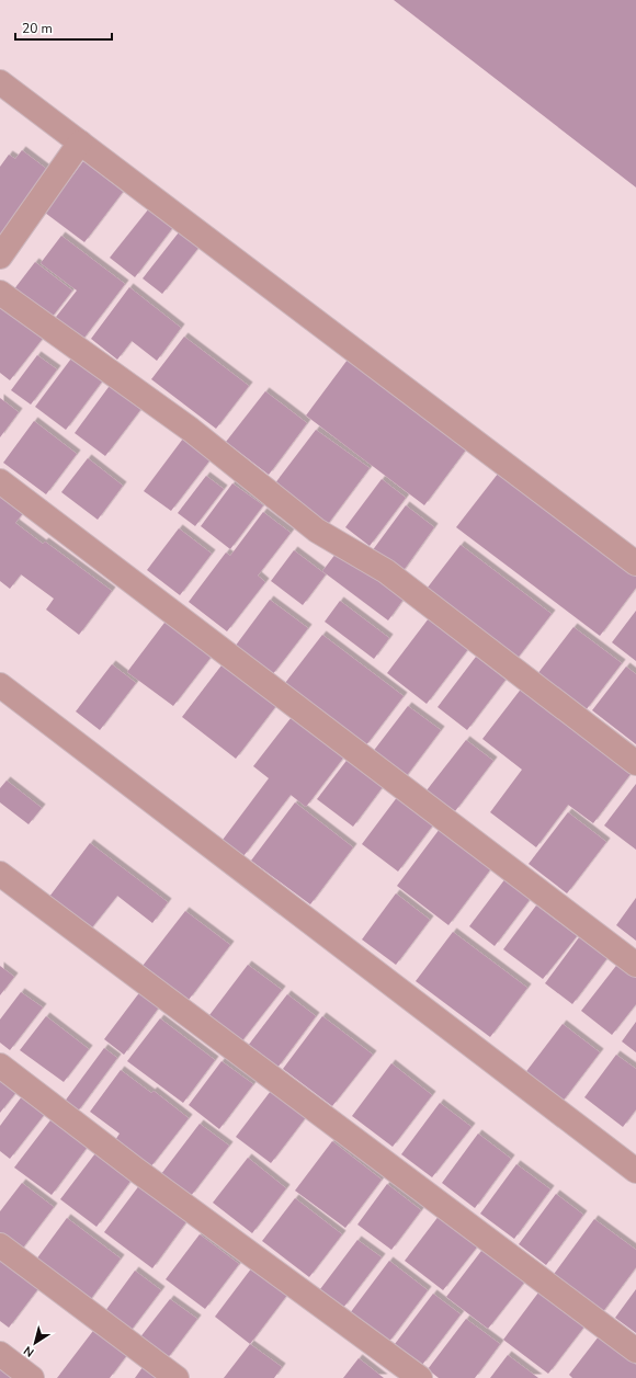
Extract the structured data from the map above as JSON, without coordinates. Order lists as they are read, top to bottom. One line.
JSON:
{"scale_bar":"20 m","north":"bottom left"}
